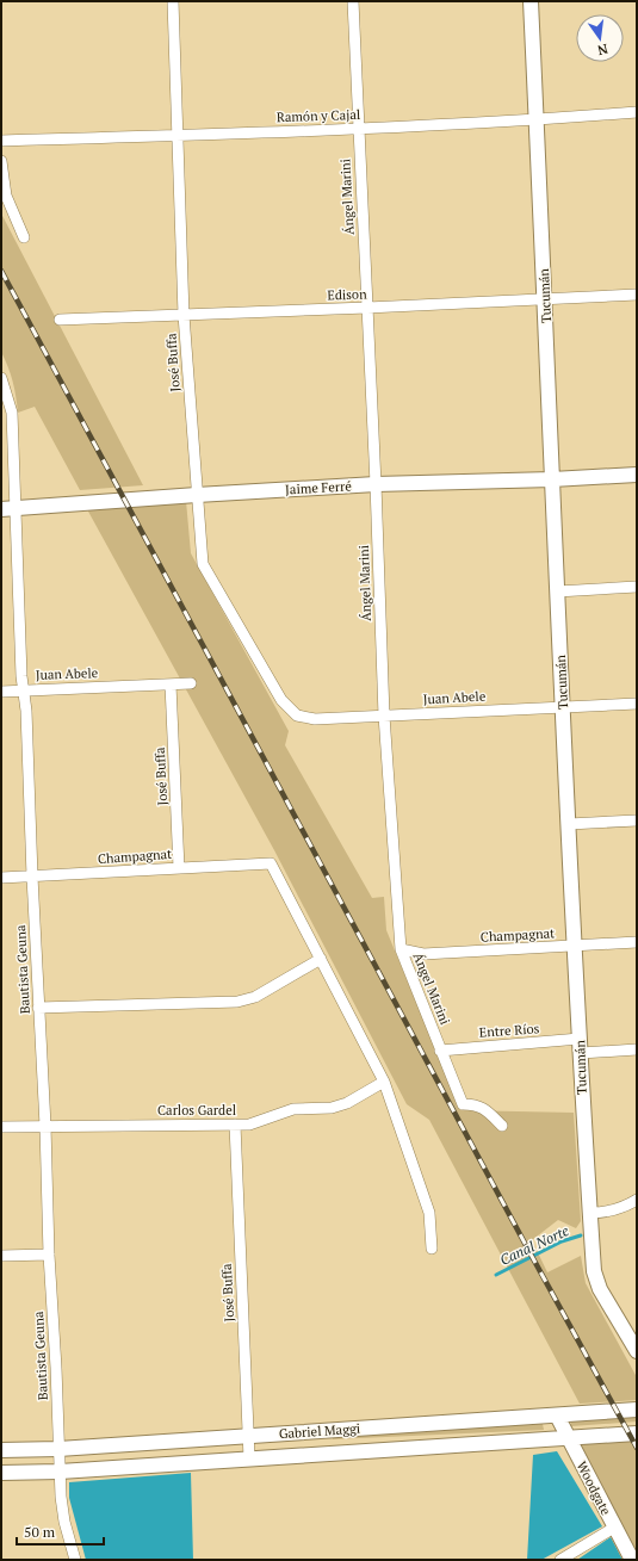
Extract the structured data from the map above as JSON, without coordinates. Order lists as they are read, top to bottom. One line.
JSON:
{"streets":{"street":["Ramón y Cajal","Ángel Marini","Edison","Tucumán","José Buffa","Jaime Ferré","Juan Abele","Champagnat","Bautista Geuna","Entre Ríos","Carlos Gardel","Gabriel Maggi","Woodgate"]},"crossings":[["Ramón y Cajal","Ángel Marini"],["Ramón y Cajal","Tucumán"],["Ramón y Cajal","José Buffa"],["Ángel Marini","Edison"],["Ángel Marini","Jaime Ferré"],["Ángel Marini","Juan Abele"],["Ángel Marini","Champagnat"],["Ángel Marini","Entre Ríos"],["Edison","Tucumán"],["Edison","José Buffa"],["Tucumán","Jaime Ferré"],["Tucumán","Juan Abele"],["Tucumán","Champagnat"],["Tucumán","Entre Ríos"],["José Buffa","Jaime Ferré"],["José Buffa","Juan Abele"],["José Buffa","Champagnat"],["José Buffa","Carlos Gardel"],["José Buffa","Gabriel Maggi"],["Jaime Ferré","Bautista Geuna"],["Juan Abele","Bautista Geuna"],["Champagnat","Bautista Geuna"],["Bautista Geuna","Carlos Gardel"],["Bautista Geuna","Gabriel Maggi"],["Gabriel Maggi","Woodgate"]],"water":["Canal Norte"],"scale_bar":"50 m","north":"bottom"}
